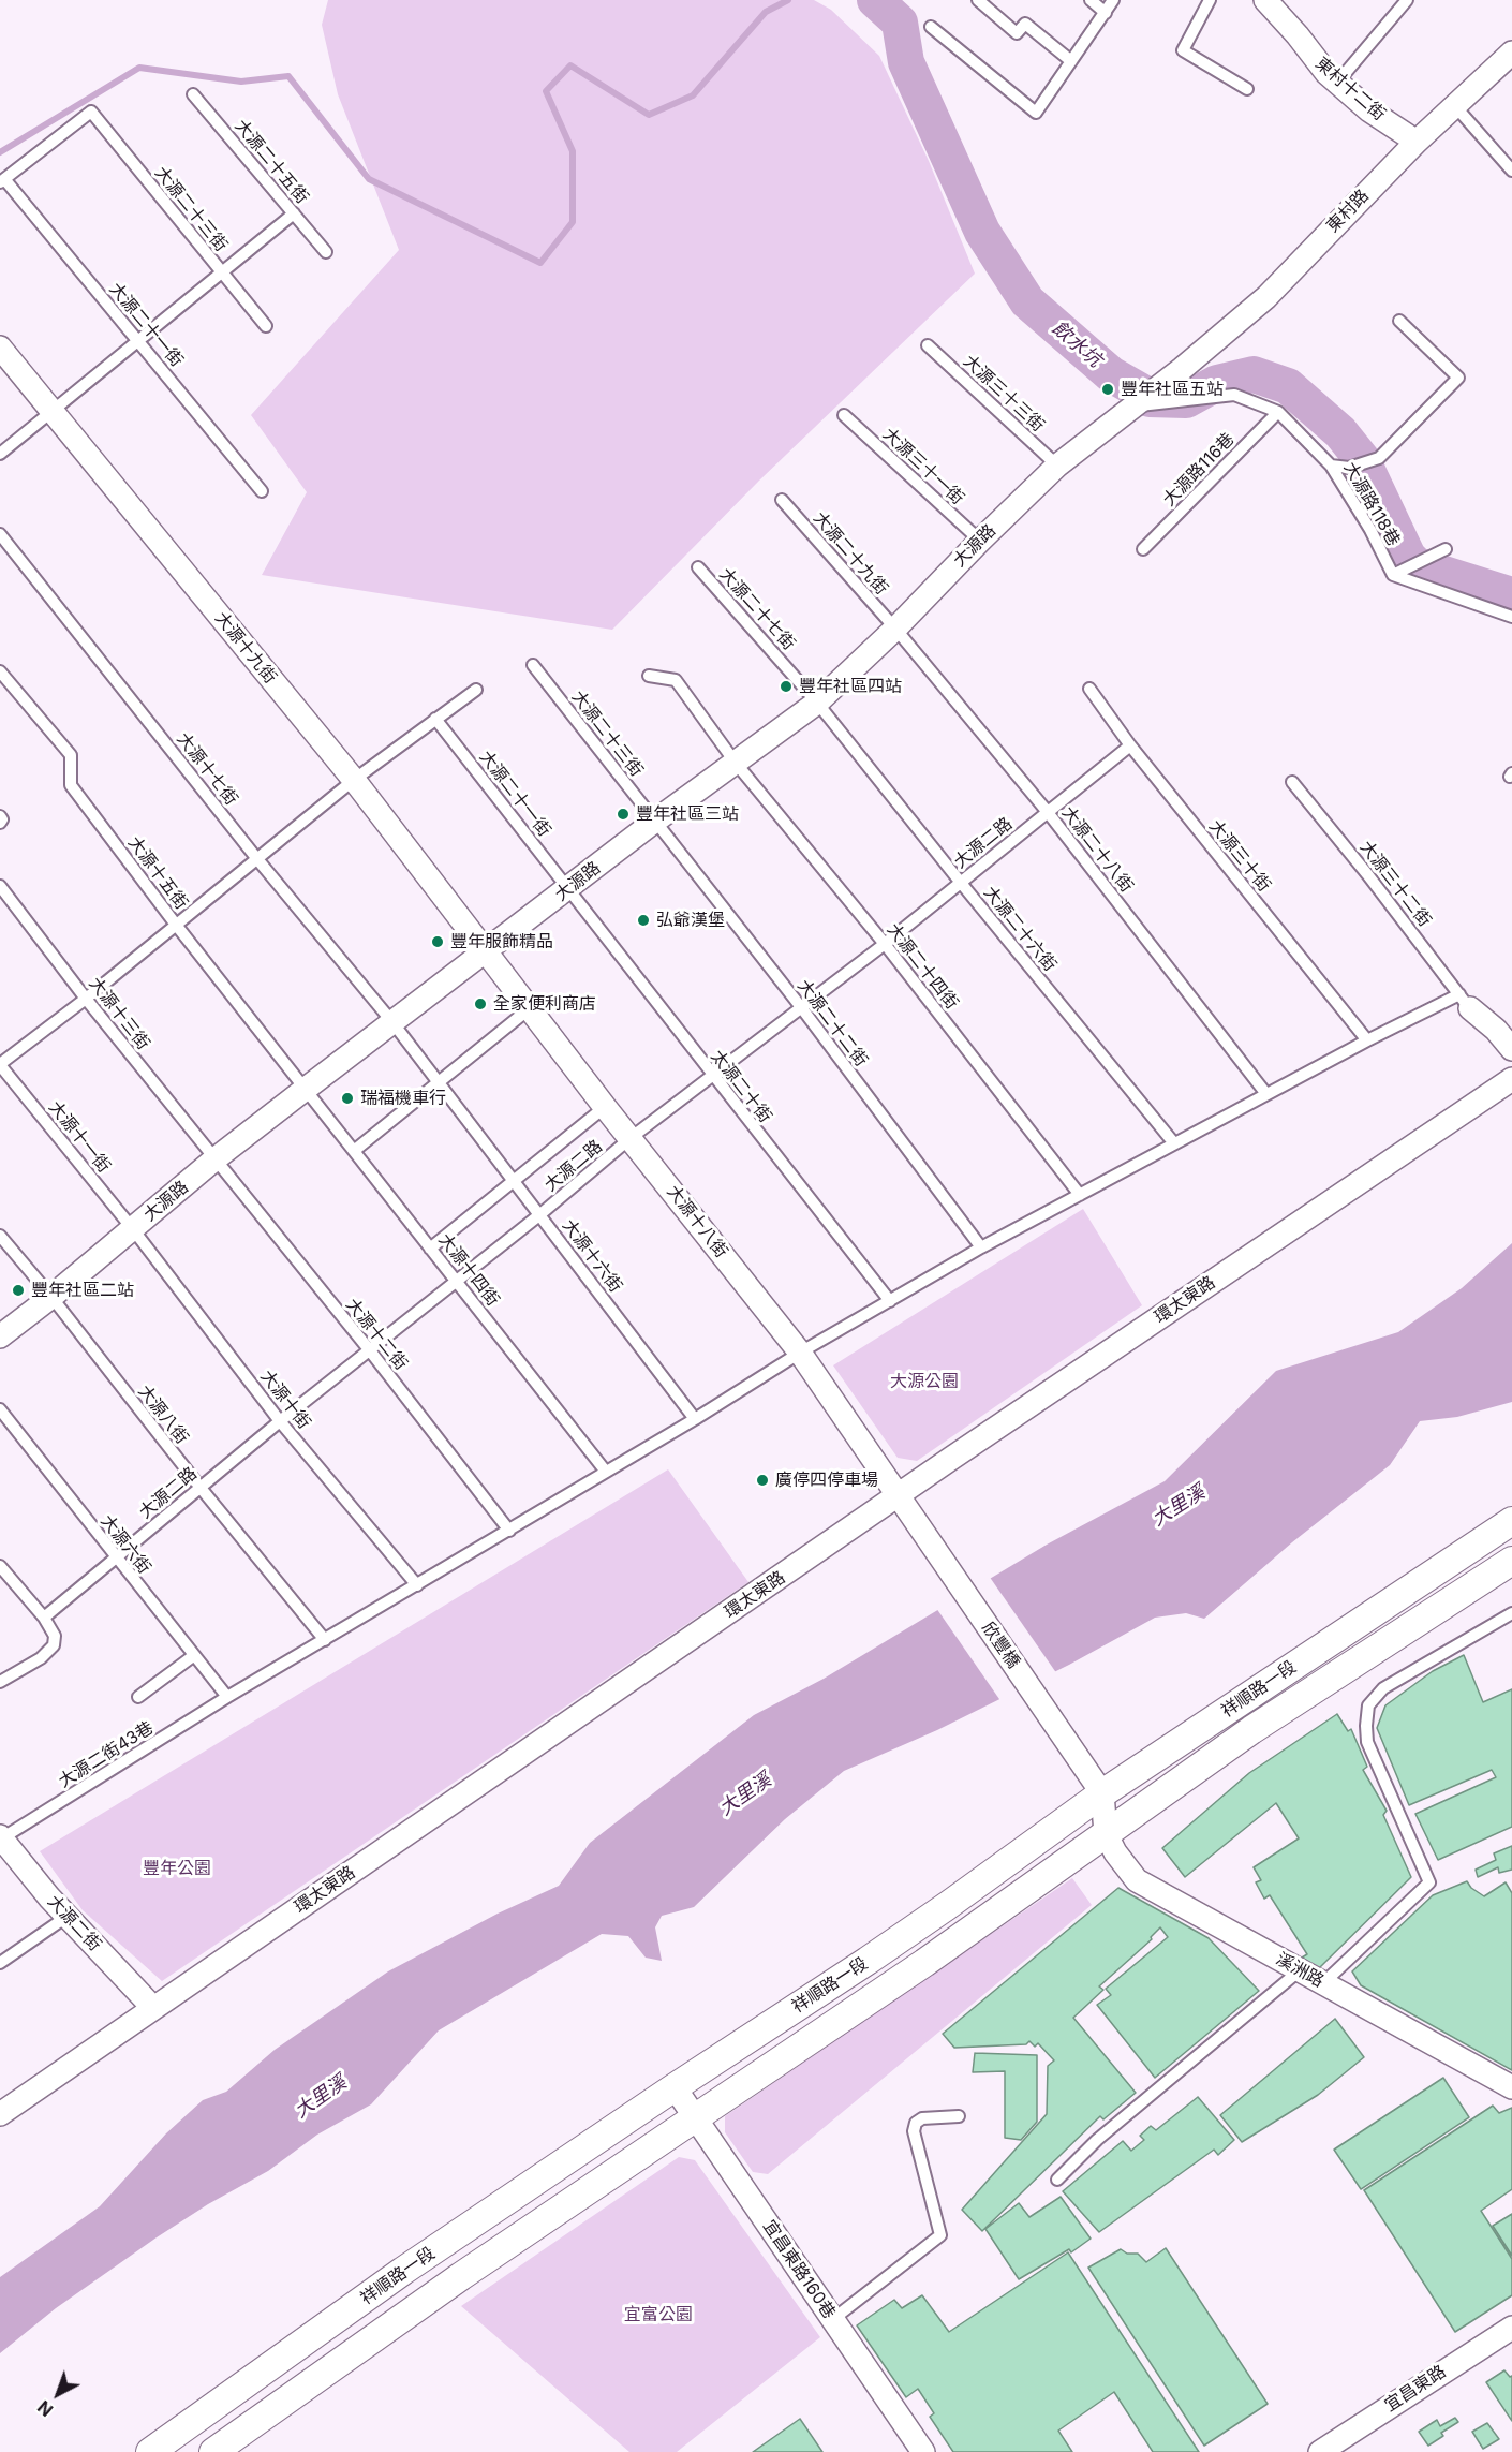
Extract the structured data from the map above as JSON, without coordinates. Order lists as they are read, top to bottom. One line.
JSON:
{"streets":{"street":["東村十二街","東村路","大源路","大源十九街","大源十八街","環太東路","欣豐橋","祥順路一段","大源二街","溪洲路","宜昌東路160巷","宜昌東路"],"lane":["大源二十五街","大源二十三街","大源二十一街","大源三十三街","大源三十一街","大源路116巷","大源路118巷","大源二十九街","大源二十七街","大源十七街","大源二路","大源二十八街","大源三十街","大源十五街","大源三十二街","大源二十六街","大源二十四街","大源十三街","大源二十二街","太源二十街","大源十一街","大源十六街","大源十四街","大源十二街","大源十街","大源八街","大源六街","大源二街43巷"]},"crossings":[["東村十二街","東村路"],["大源二十三街","大源二十一街"],["大源二十三街","大源路"],["大源二十三街","大源二十二街"],["東村路","大源路118巷"],["東村路","大源路"],["大源二十一街","大源路"],["大源二十一街","太源二十街"],["大源三十三街","大源路"],["大源三十一街","大源路"],["大源路116巷","大源路118巷"],["大源路118巷","大源路"],["大源路","大源二十九街"],["大源路","大源二十七街"],["大源路","大源十九街"],["大源路","大源十七街"],["大源路","大源二十八街"],["大源路","大源十五街"],["大源路","大源二十六街"],["大源路","大源二十四街"],["大源路","大源十三街"],["大源路","大源二十二街"],["大源路","太源二十街"],["大源路","大源十一街"],["大源路","大源十八街"],["大源路","大源十六街"],["大源路","大源十四街"],["大源路","大源十二街"],["大源路","大源十街"],["大源路","大源八街"],["大源二十九街","大源二十八街"],["大源二十七街","大源二十六街"],["大源十九街","大源十八街"],["大源十七街","大源十六街"],["大源二路","大源二十八街"],["大源二路","大源三十街"],["大源二路","大源二十六街"],["大源二路","大源二十四街"],["大源二路","大源二十二街"],["大源二路","太源二十街"],["大源二路","大源十八街"],["大源二路","大源十六街"],["大源二路","大源十四街"],["大源二路","大源十二街"],["大源二路","大源十街"],["大源二路","大源八街"],["大源二路","大源六街"],["大源二十八街","大源二街43巷"],["大源三十街","大源二街43巷"],["大源十五街","大源十四街"],["大源三十二街","大源二街43巷"],["大源二十六街","大源二街43巷"],["大源二十四街","大源二街43巷"],["大源十三街","大源十二街"],["大源二十二街","大源二街43巷"],["太源二十街","大源二街43巷"],["大源十一街","大源十街"],["大源十八街","環太東路"],["大源十八街","欣豐橋"],["大源十八街","大源二街43巷"],["大源十六街","大源二街43巷"],["大源十四街","大源二街43巷"],["環太東路","欣豐橋"],["環太東路","大源二街"],["大源十二街","大源二街43巷"],["大源十街","大源二街43巷"],["大源八街","大源二街43巷"],["大源六街","大源二街43巷"],["欣豐橋","祥順路一段"],["祥順路一段","溪洲路"],["祥順路一段","宜昌東路160巷"],["大源二街43巷","大源二街"]],"water":["飲水坑","大里溪"],"parks":["大源公園","豐年公園","宜富公園"],"places":["豐年社區五站","豐年社區四站","豐年社區三站","弘爺漢堡","豐年服飾精品","全家便利商店","瑞福機車行","豐年社區二站","廣停四停車場"],"north":"bottom left"}
